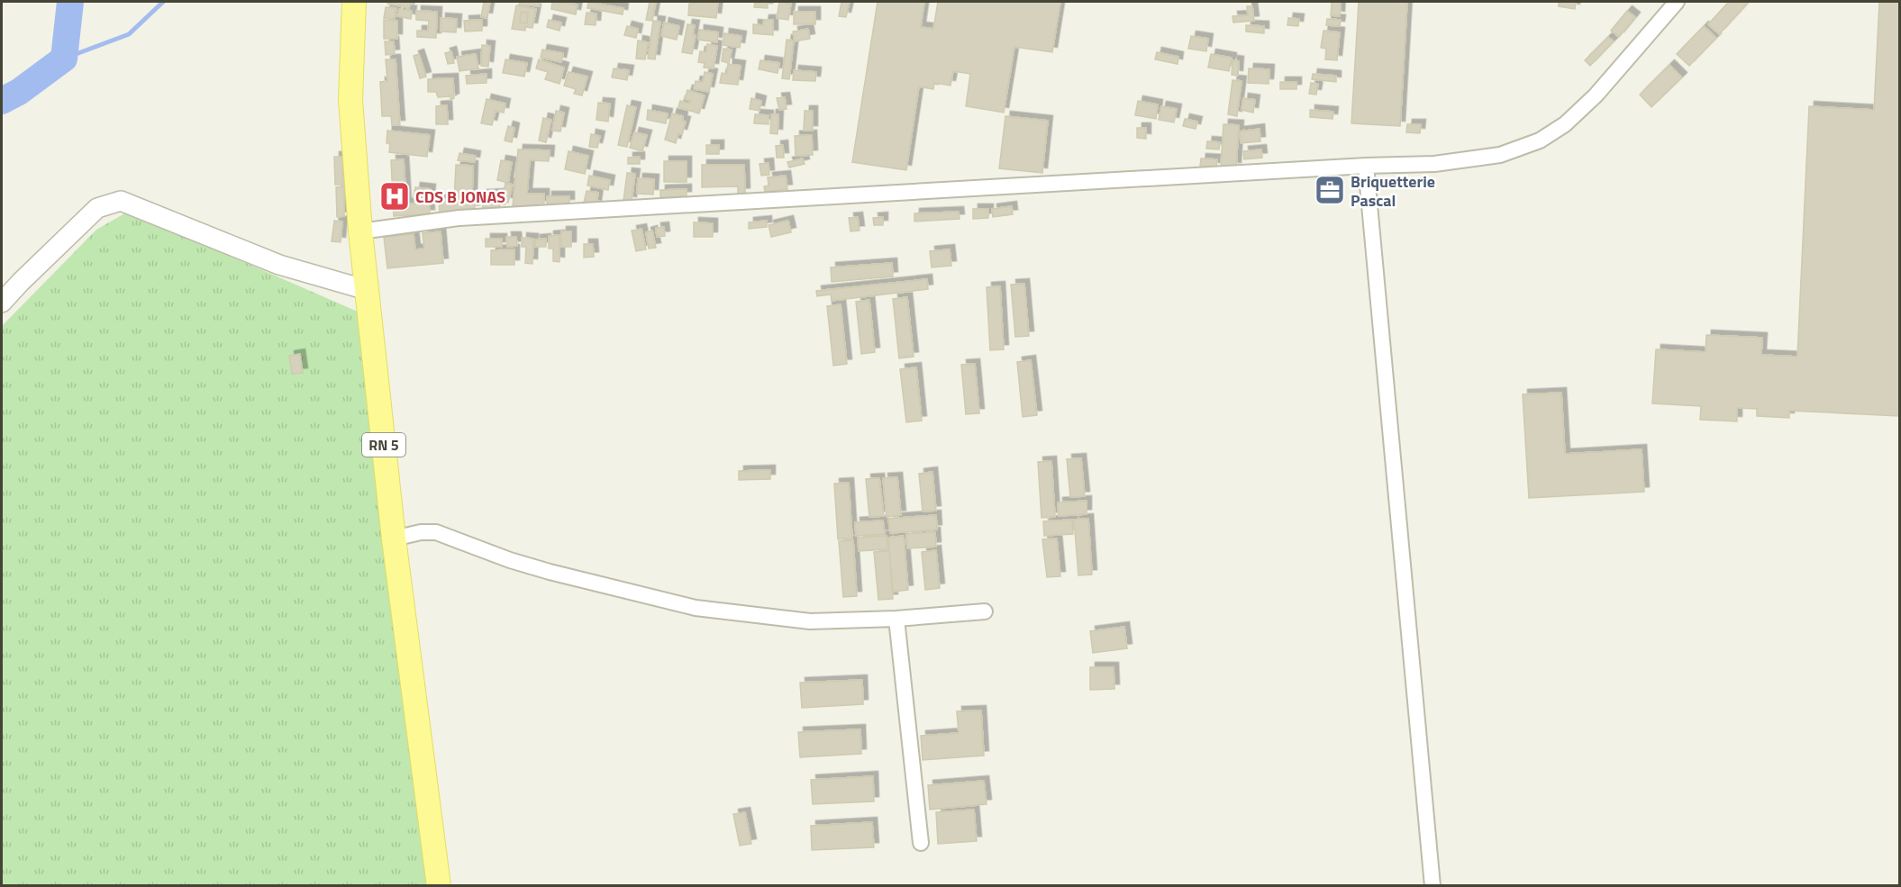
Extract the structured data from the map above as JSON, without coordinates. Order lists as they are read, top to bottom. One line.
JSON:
{"streets":{"main road":["RN 5"]},"places":{"office":["Briquetterie Pascal"],"hospital":["CDS B JONAS"]}}
